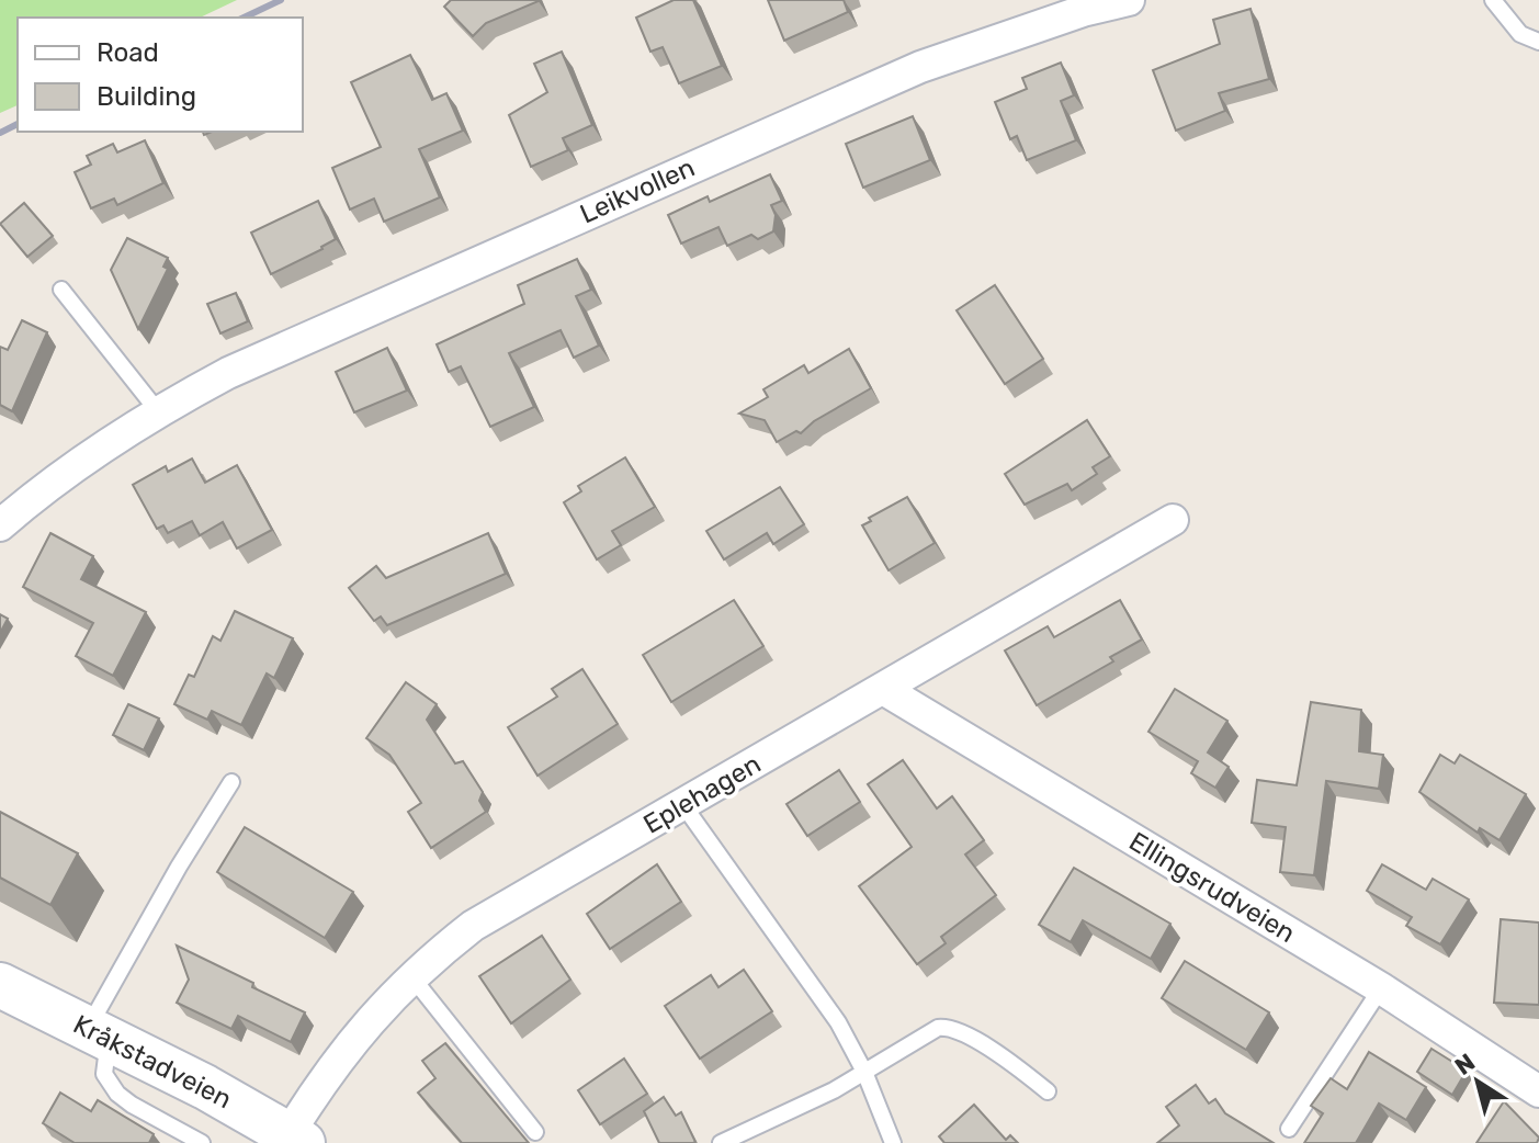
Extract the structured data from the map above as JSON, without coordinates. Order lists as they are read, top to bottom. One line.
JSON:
{"streets":{"main road":["Kråkstadveien"],"street":["Leikvollen","Eplehagen","Ellingsrudveien"]},"crossings":[["Eplehagen","Ellingsrudveien"],["Eplehagen","Kråkstadveien"]],"legend":["Road","Building"],"north":"top left"}
